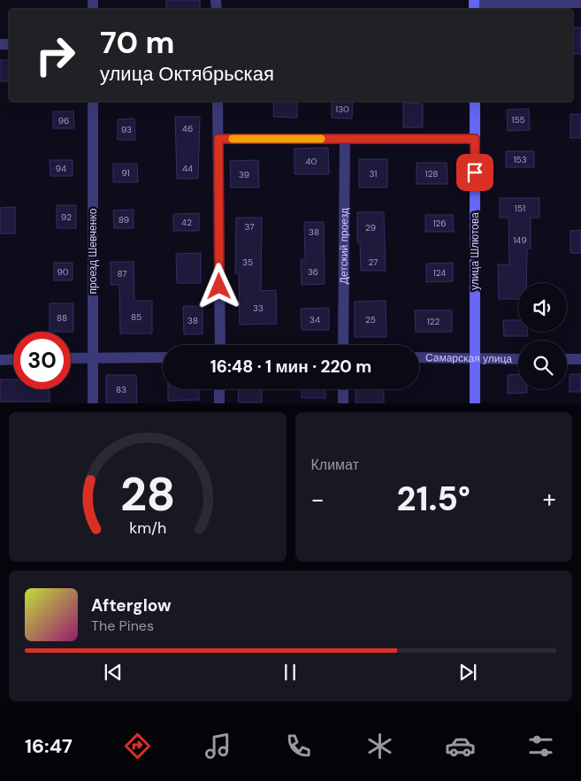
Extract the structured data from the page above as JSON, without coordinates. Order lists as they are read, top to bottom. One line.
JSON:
{"streets":{"main road":["улица Шлютова"],"street":["Детский проезд","проезд Шевченко","Самарская улица"]},"crossings":[["улица Шлютова","Самарская улица"]],"house_numbers":["130","155","96","46","93","153","40","94","44","91","31","128","39","151","92","89","42","126","37","29","38","149","35","27","90","36","124","87","33","85","88","34","25","38","122","83"],"page":{"turn":["70 m","улица Октябрьская"],"limit":"30","trip":"16:48 · 1 мин · 220 m","tile":"Климат","heat":["−","21.5°","+"],"song":["Afterglow","The Pines"],"tabs":"16:47","gauge":["28","km/h"]}}
